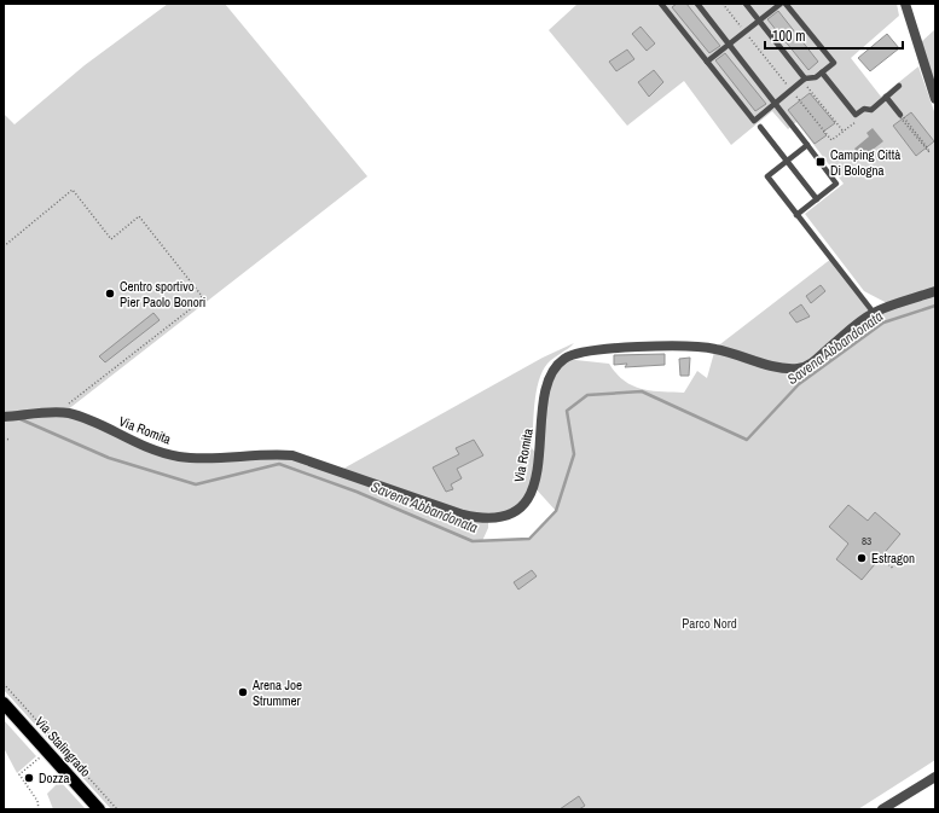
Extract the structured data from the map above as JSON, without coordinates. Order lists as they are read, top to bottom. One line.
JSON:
{"streets":{"main road":["Via Stalingrado"],"street":["Via Romita"]},"water":["Savena Abbandonata"],"parks":["Parco Nord"],"places":{"transit":["Camping Città Di Bologna"],"other":["Centro sportivo Pier Paolo Bonori","Estragon","Arena Joe Strummer","Dozza"]},"house_numbers":["83"],"scale_bar":"100 m"}
